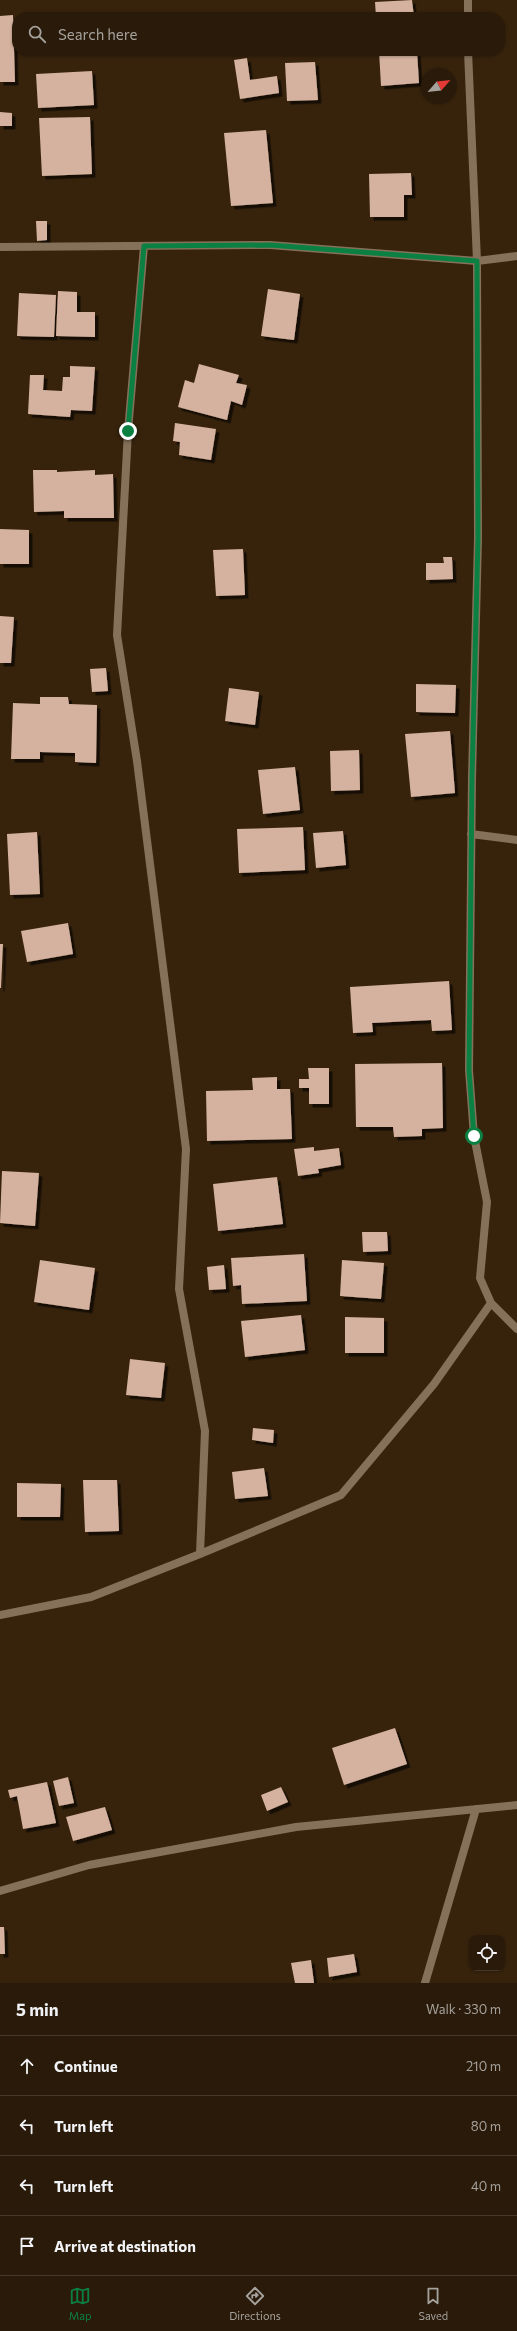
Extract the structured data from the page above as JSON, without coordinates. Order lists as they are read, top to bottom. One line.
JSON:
{"north":"top right","page":{"search":"Search here","heading":["5 min","Walk · 330 m"],"list":[["Continue","210 m"],["Turn left","80 m"],["Turn left","40 m"],"Arrive at destination"],"nav":["Map","Directions","Saved"]}}
